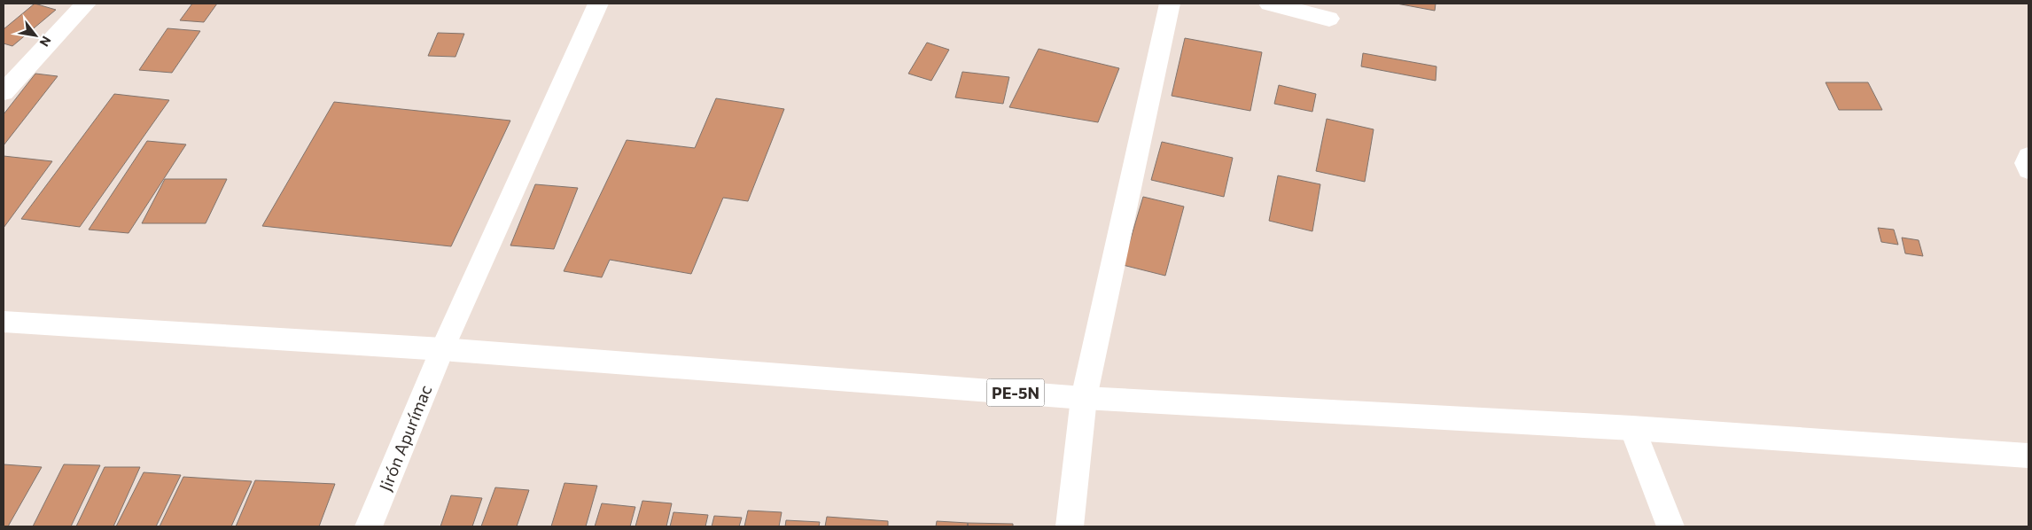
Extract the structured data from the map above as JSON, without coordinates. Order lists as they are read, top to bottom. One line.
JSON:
{"streets":{"main road":["PE-5N","Jirón Apurímac"]},"crossings":[["PE-5N","Jirón Apurímac"]],"north":"bottom right"}
